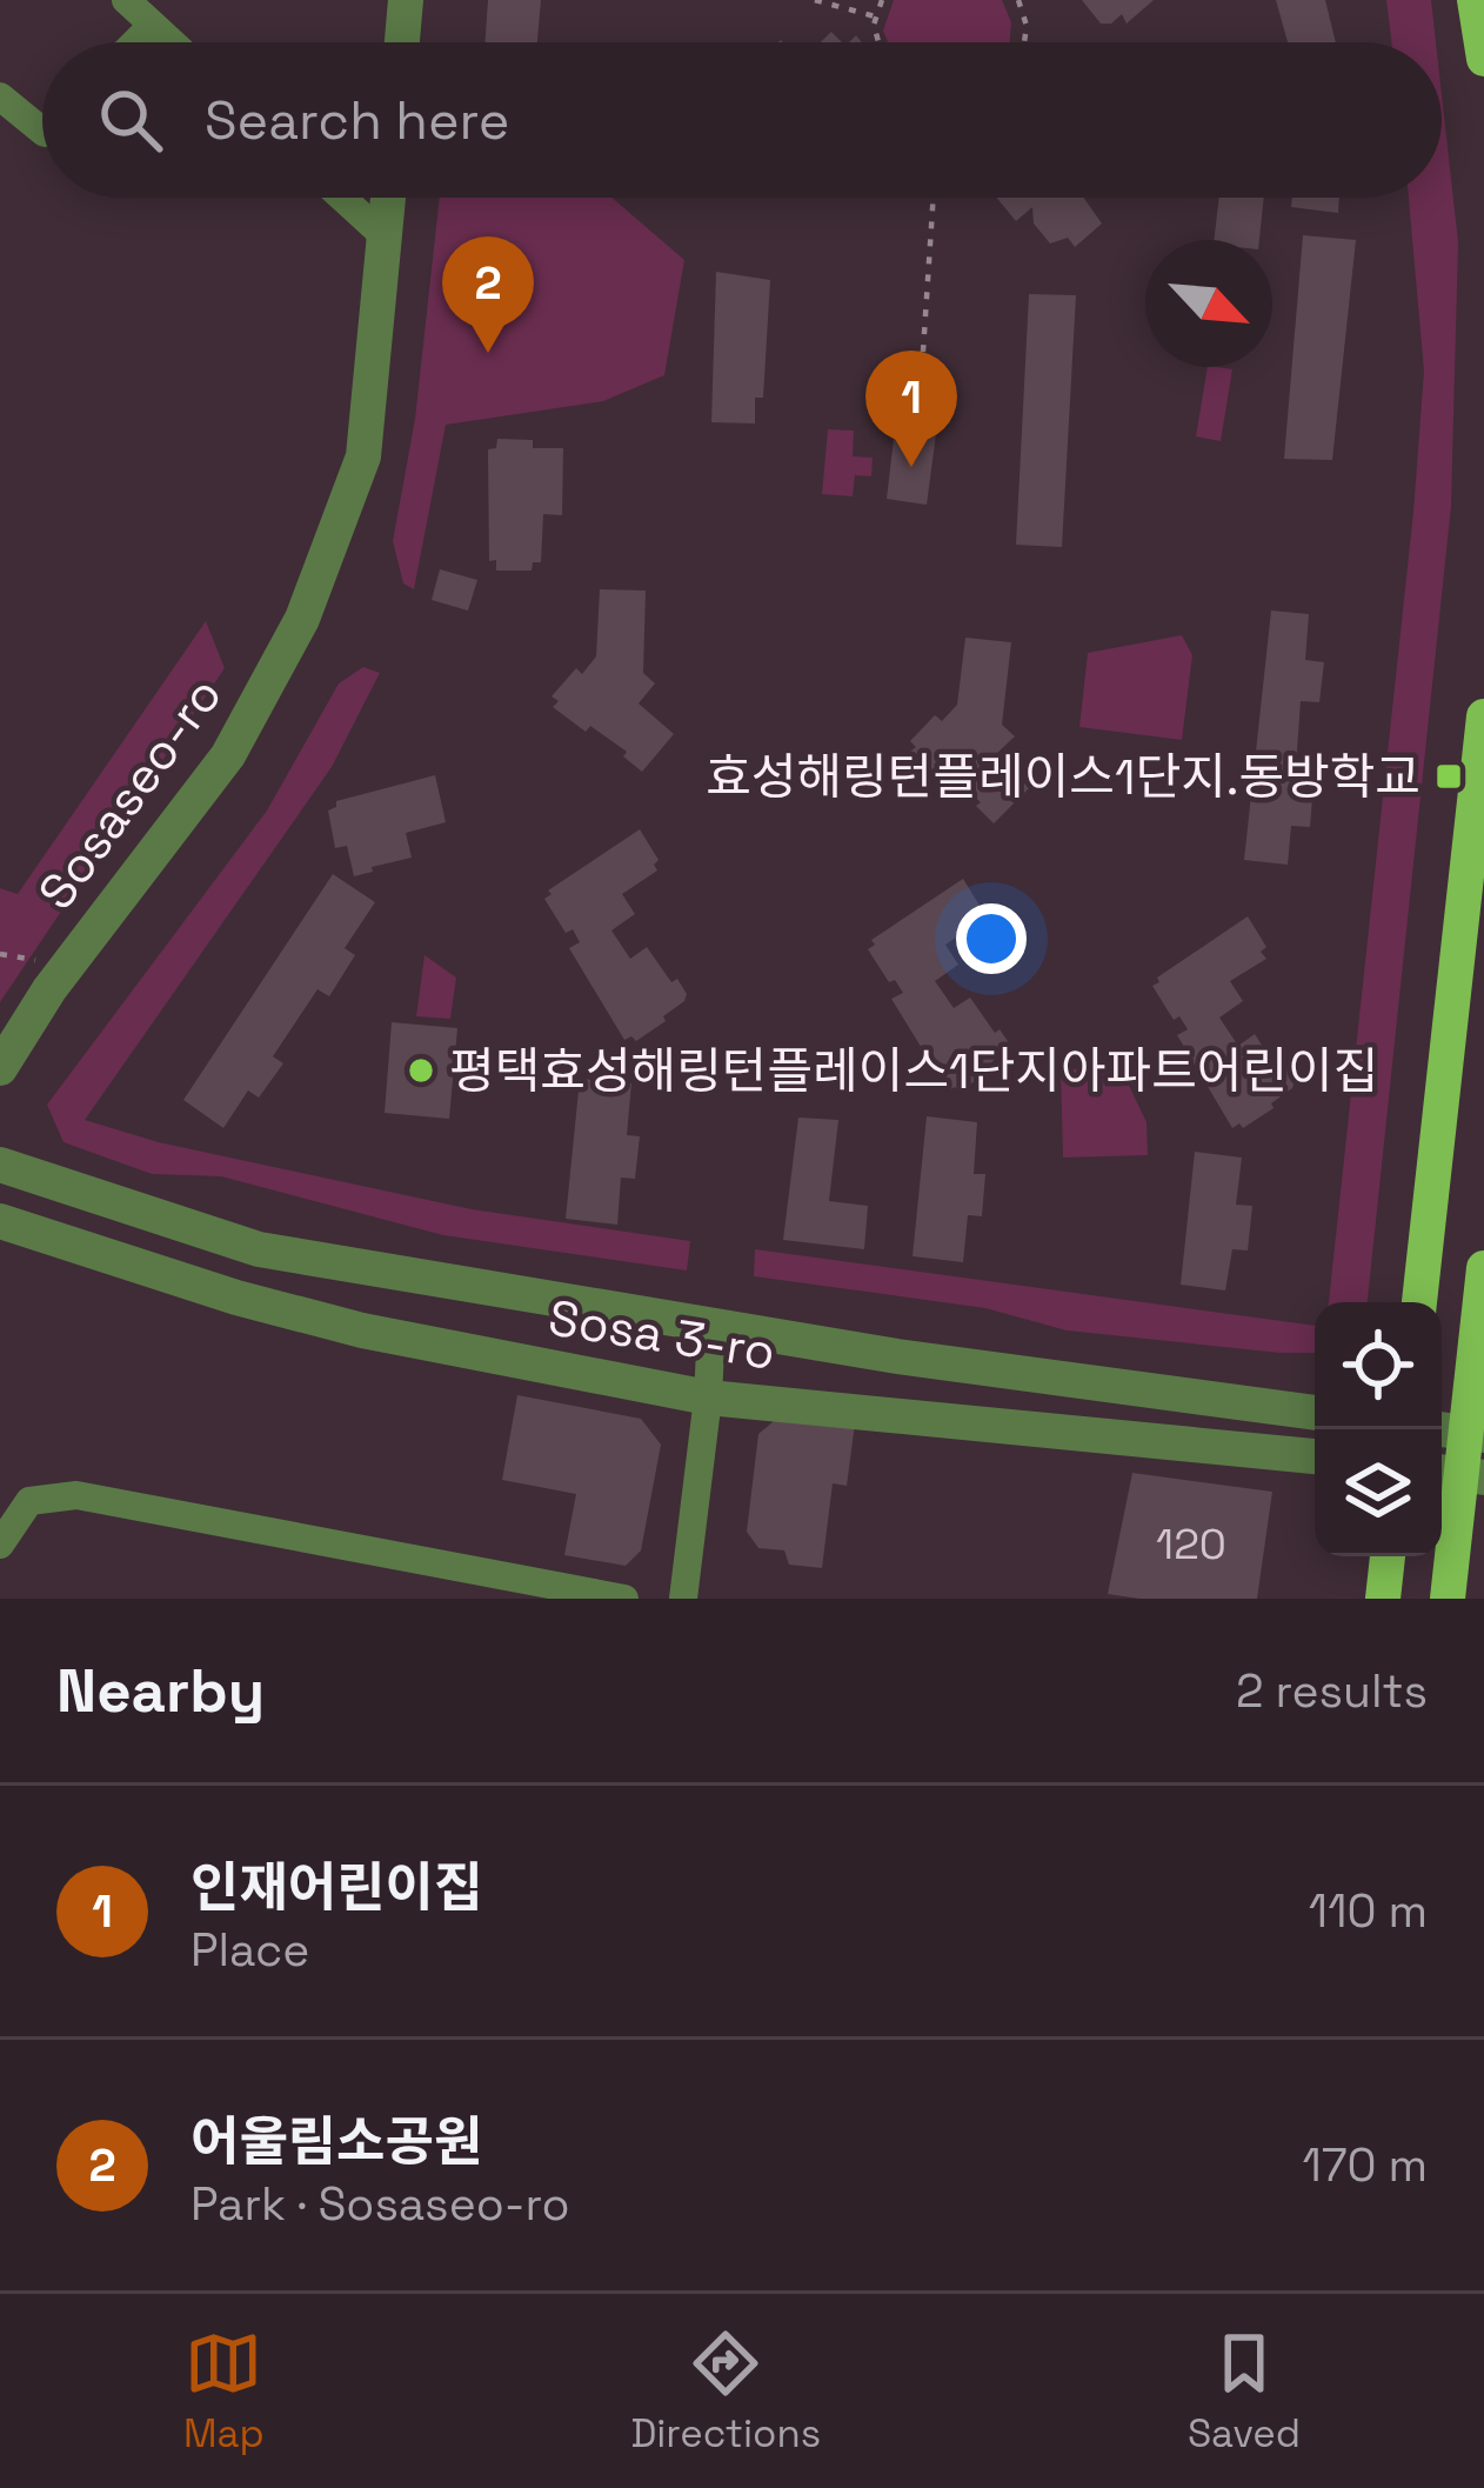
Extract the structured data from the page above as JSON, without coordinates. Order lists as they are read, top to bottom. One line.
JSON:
{"streets":{"street":["Sosaseo-ro","Sosa 3-ro"]},"places":{"transit":["효성해링턴플레이스1단지.동방학교"],"other":["평택효성해링턴플레이스1단지아파트어린이집"]},"house_numbers":["120"],"north":"bottom right","page":{"search":"Search here","pins":["2","1"],"heading":["Nearby","2 results"],"list":[{"mark":"1","name":"인재어린이집","note":"Place","value":"110 m"},{"mark":"2","name":"어울림소공원","note":"Park · Sosaseo-ro","value":"170 m"}],"nav":["Map","Directions","Saved"]}}
